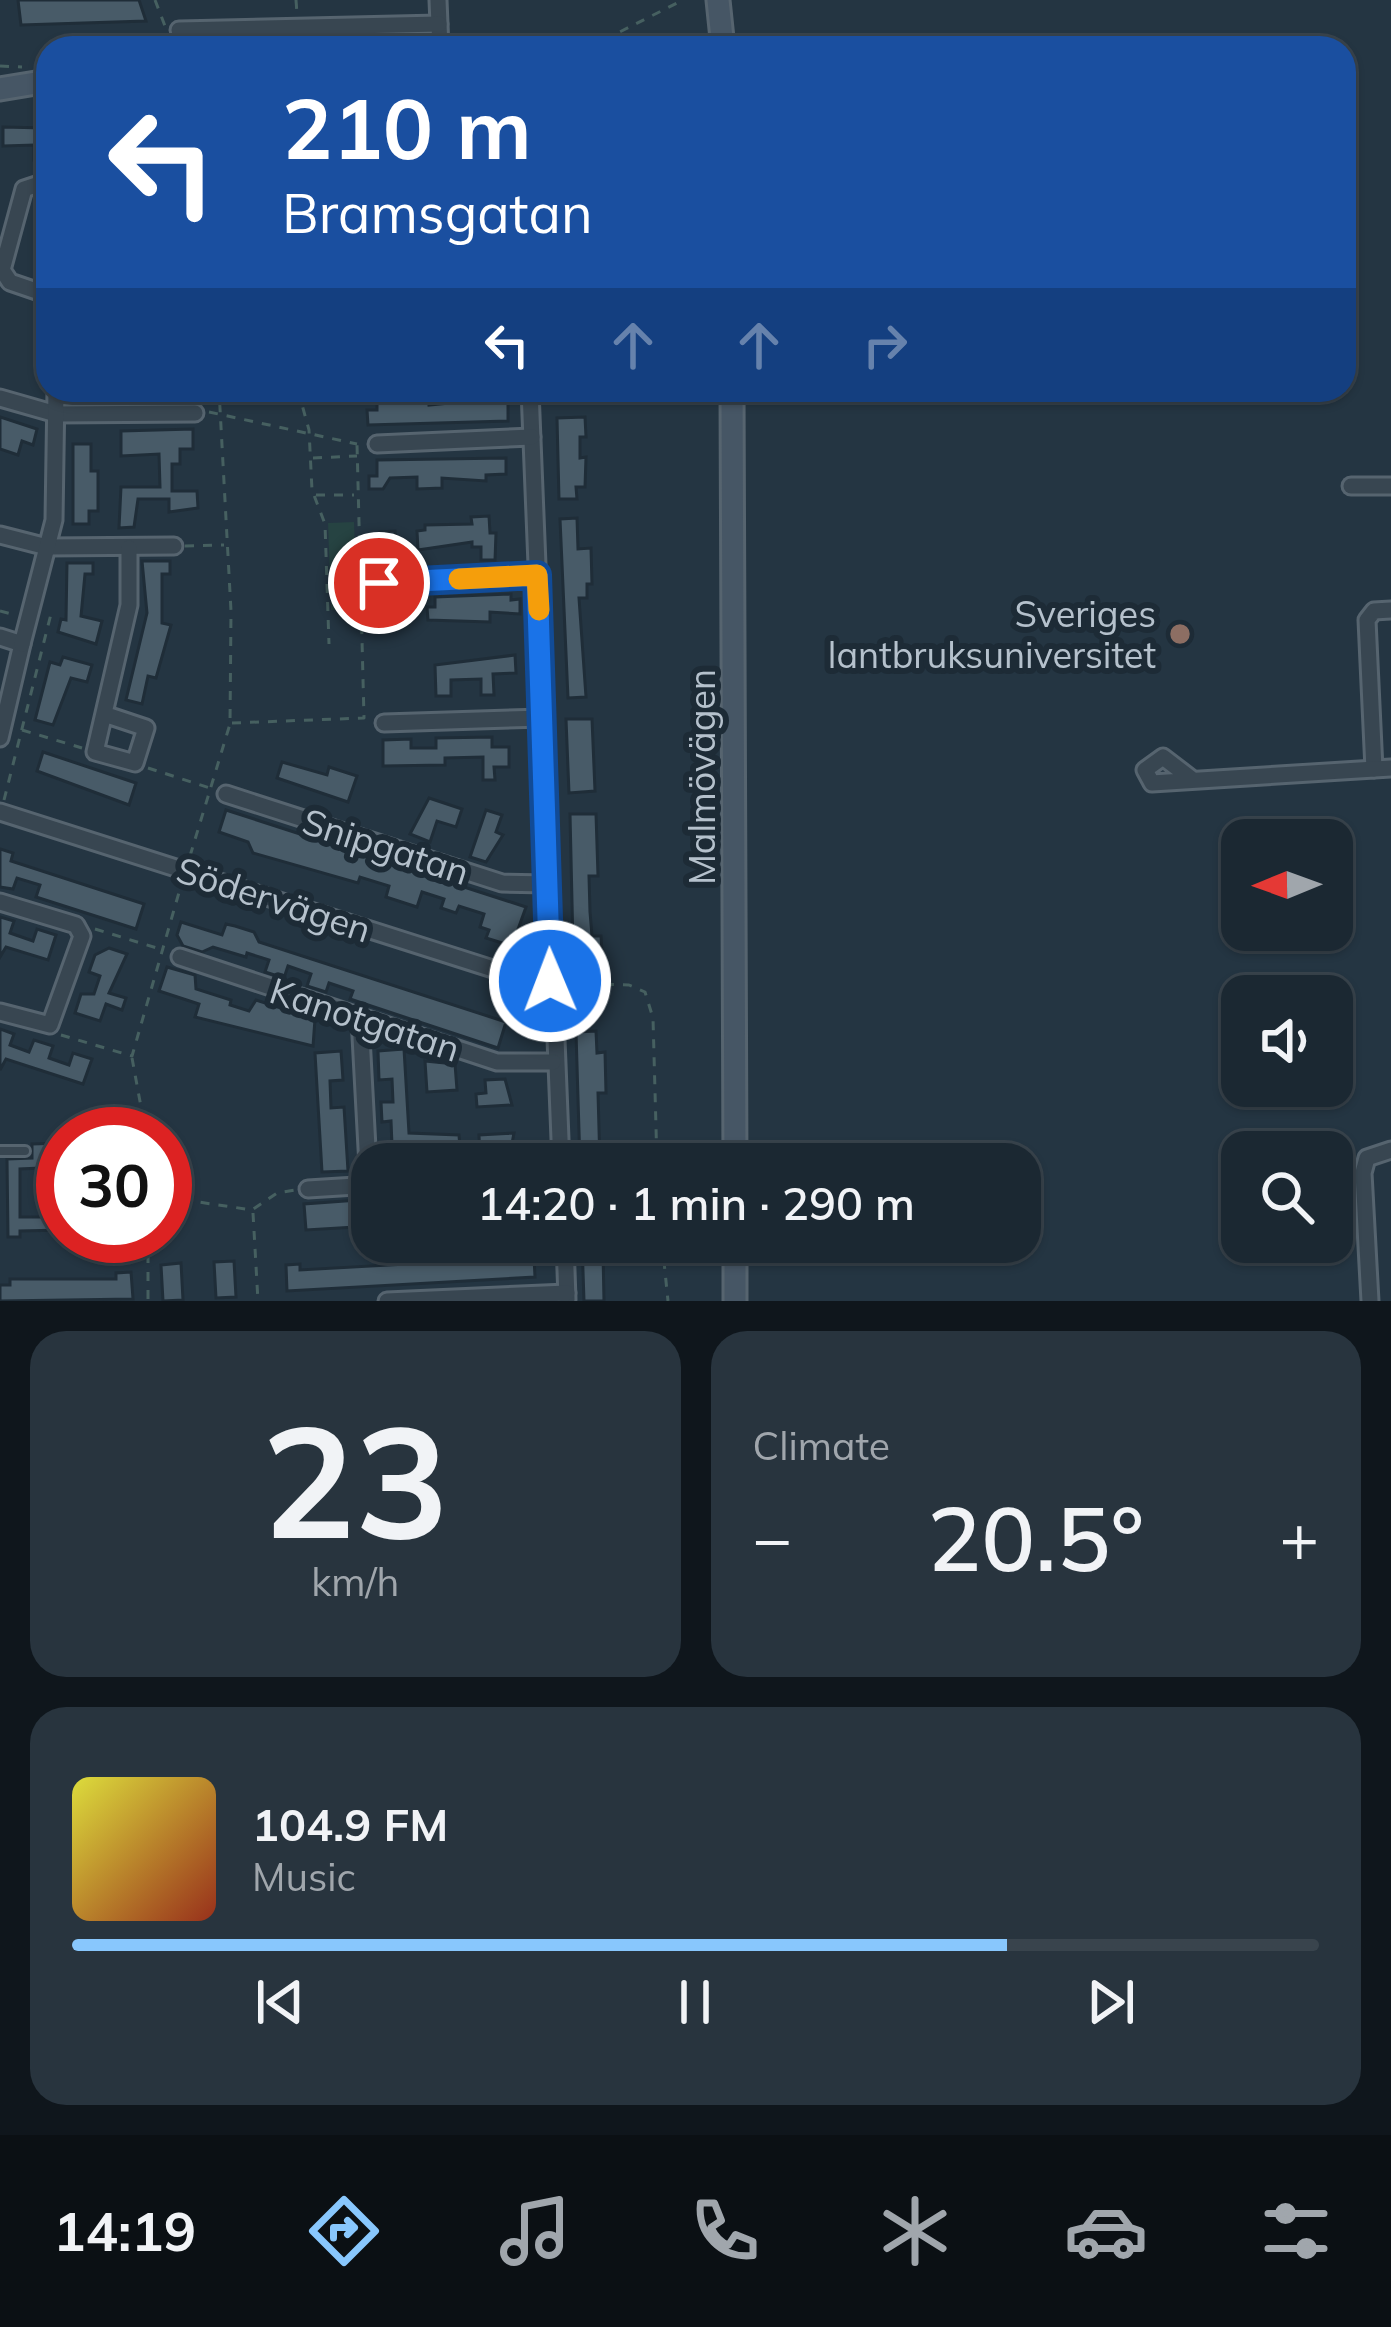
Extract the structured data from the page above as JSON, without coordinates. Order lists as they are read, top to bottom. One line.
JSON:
{"streets":{"main road":["Malmövägen"],"street":["Snipgatan","Södervägen","Kanotgatan"]},"places":["Sveriges lantbruksuniversitet"],"north":"left","page":{"turn":["210 m","Bramsgatan"],"limit":"30","trip":"14:20 · 1 min · 290 m","tile":[["23","km/h"],"Climate"],"heat":["−","20.5°","+"],"song":["104.9 FM","Music"],"tabs":"14:19"}}
